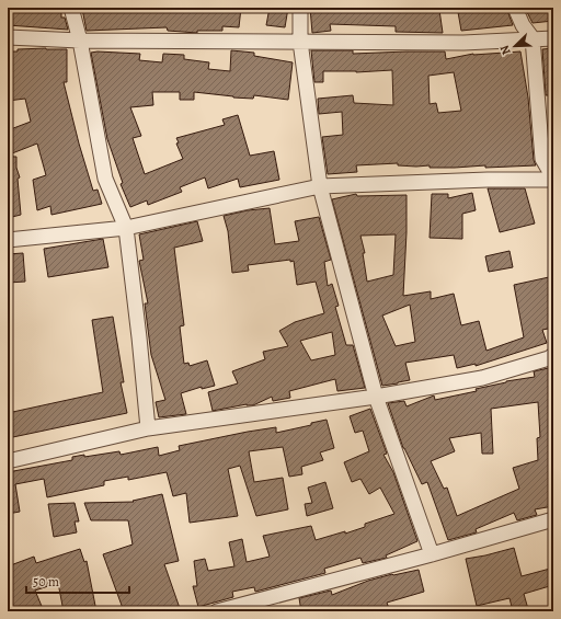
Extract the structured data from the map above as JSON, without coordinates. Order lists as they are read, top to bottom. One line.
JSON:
{"scale_bar":"50 m","north":"bottom left"}
